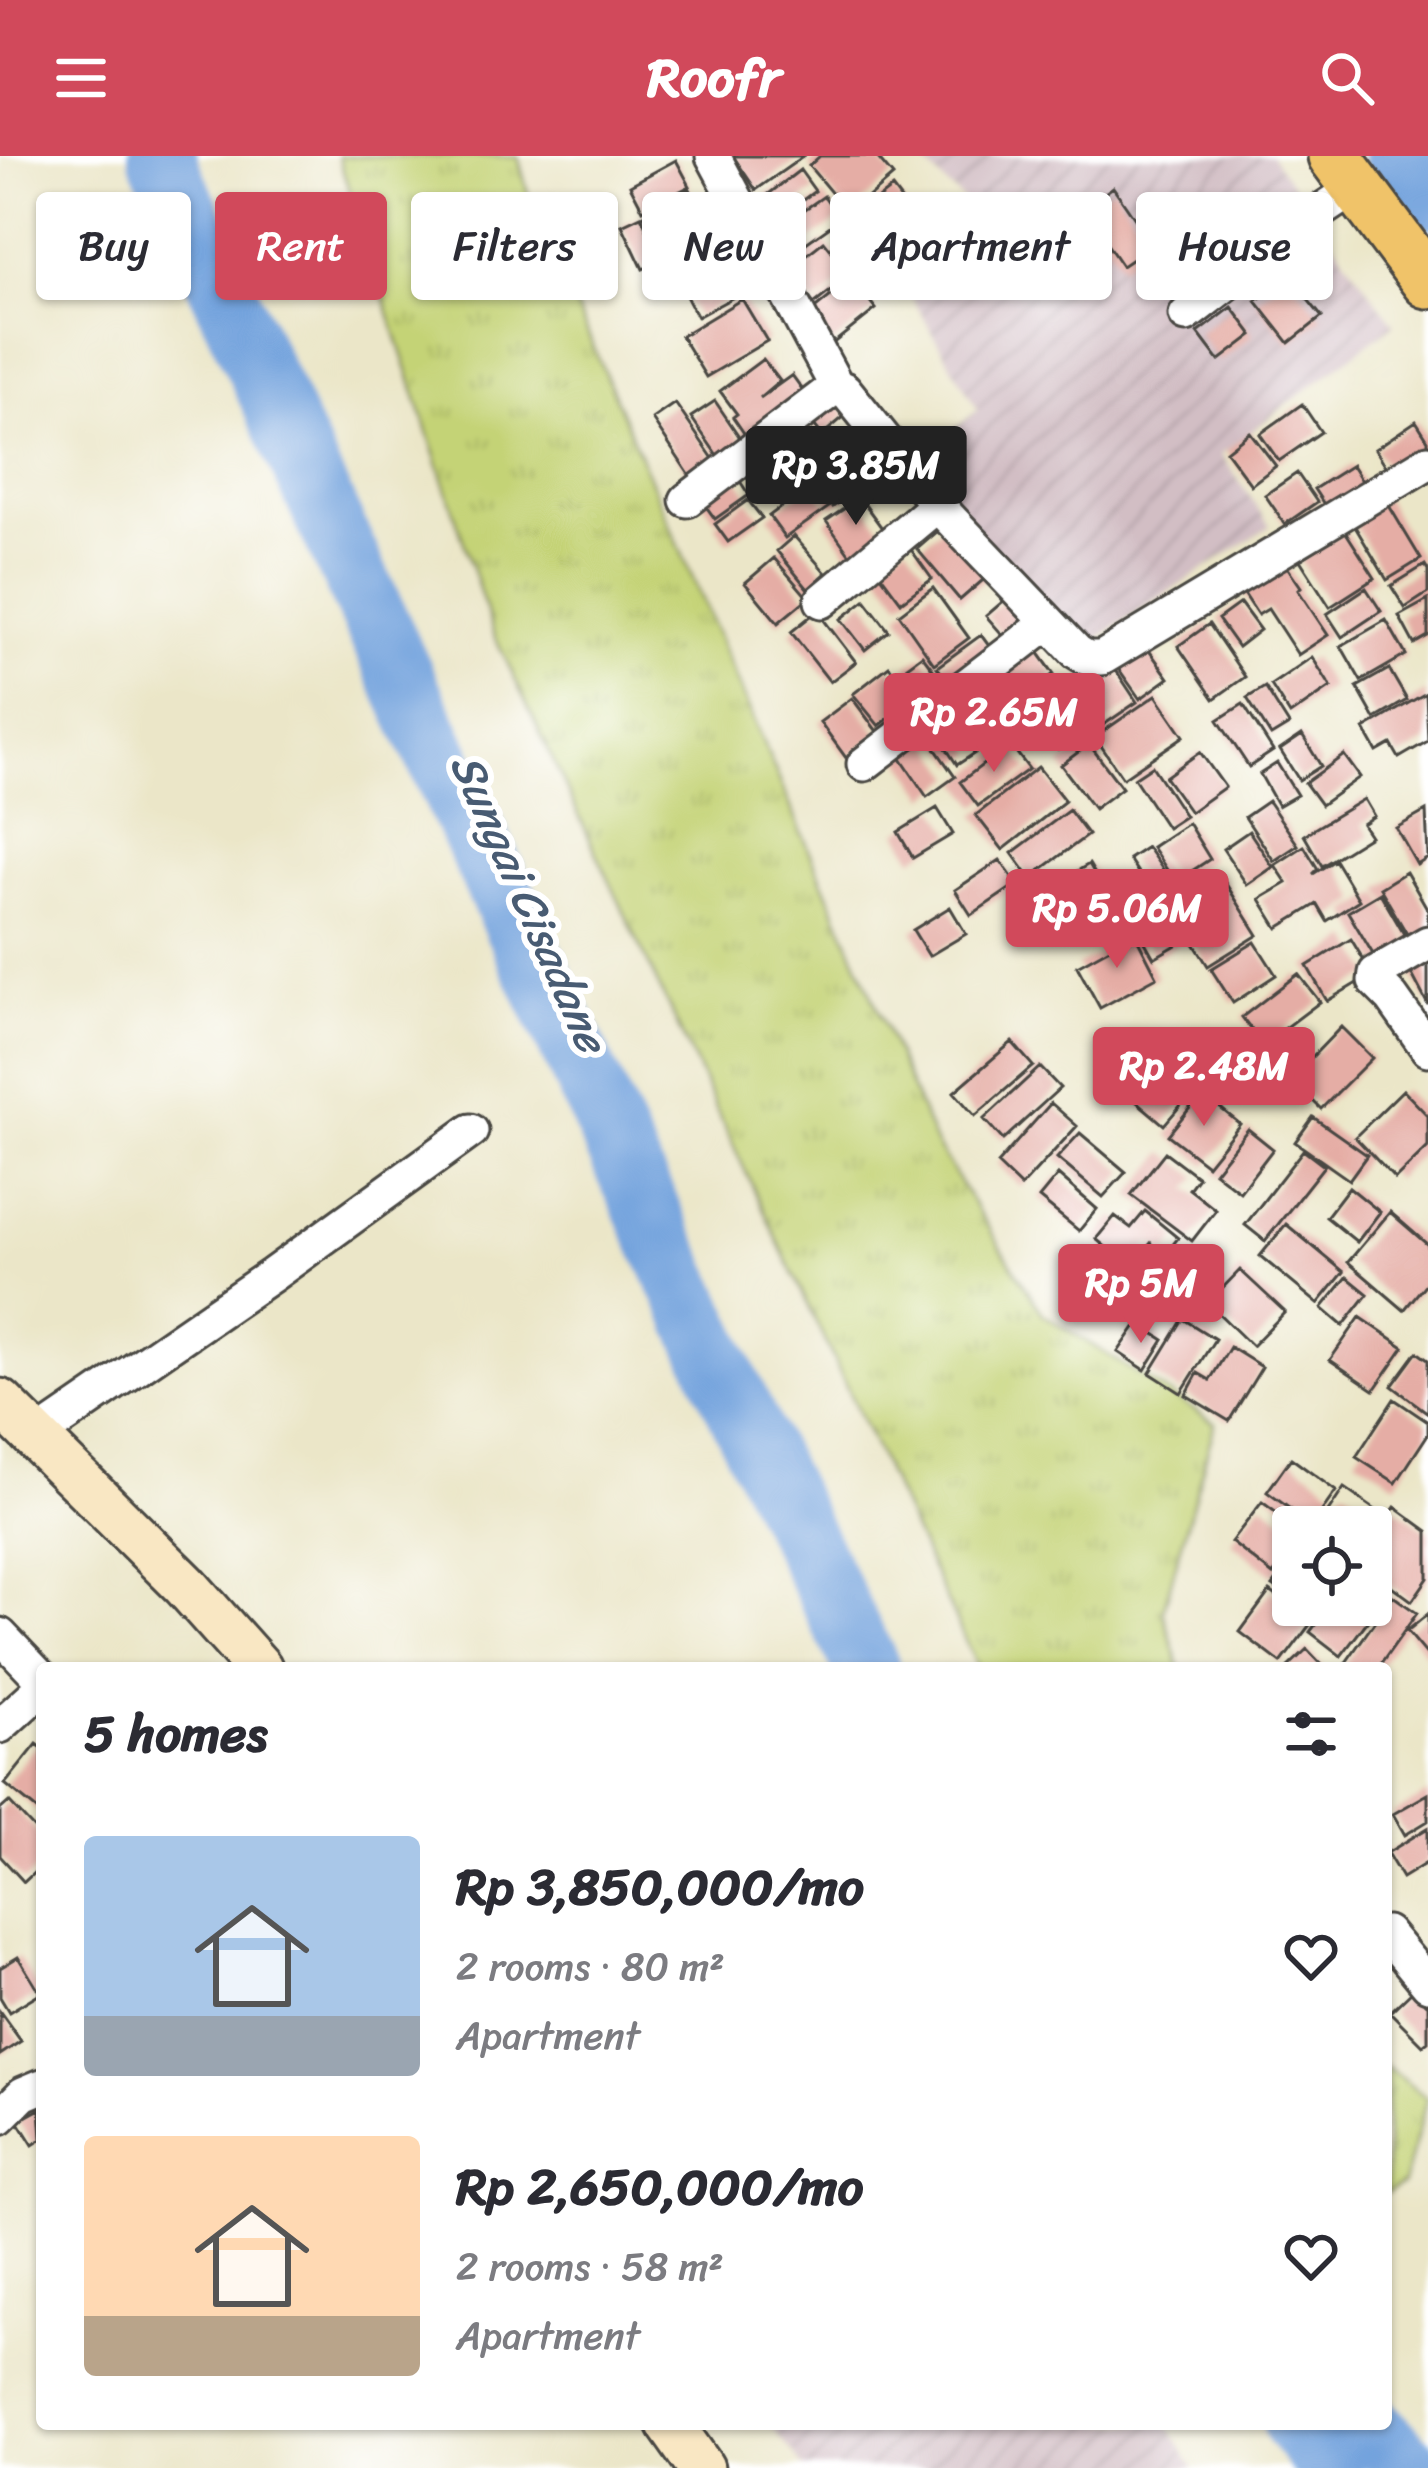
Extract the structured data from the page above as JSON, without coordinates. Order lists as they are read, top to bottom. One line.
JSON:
{"water":["Sungai Cisadane"],"page":{"header":"Roofr","chip":["Buy","Rent","Filters","New","Apartment","House"],"price":["Rp 3.85M","Rp 2.65M","Rp 5.06M","Rp 2.48M","Rp 5M"],"heading":"5 homes","list":[{"name":"Rp 3,850,000/mo","note":"2 rooms · 80 m² · Apartment"},{"name":"Rp 2,650,000/mo","note":"2 rooms · 58 m² · Apartment"}]}}
